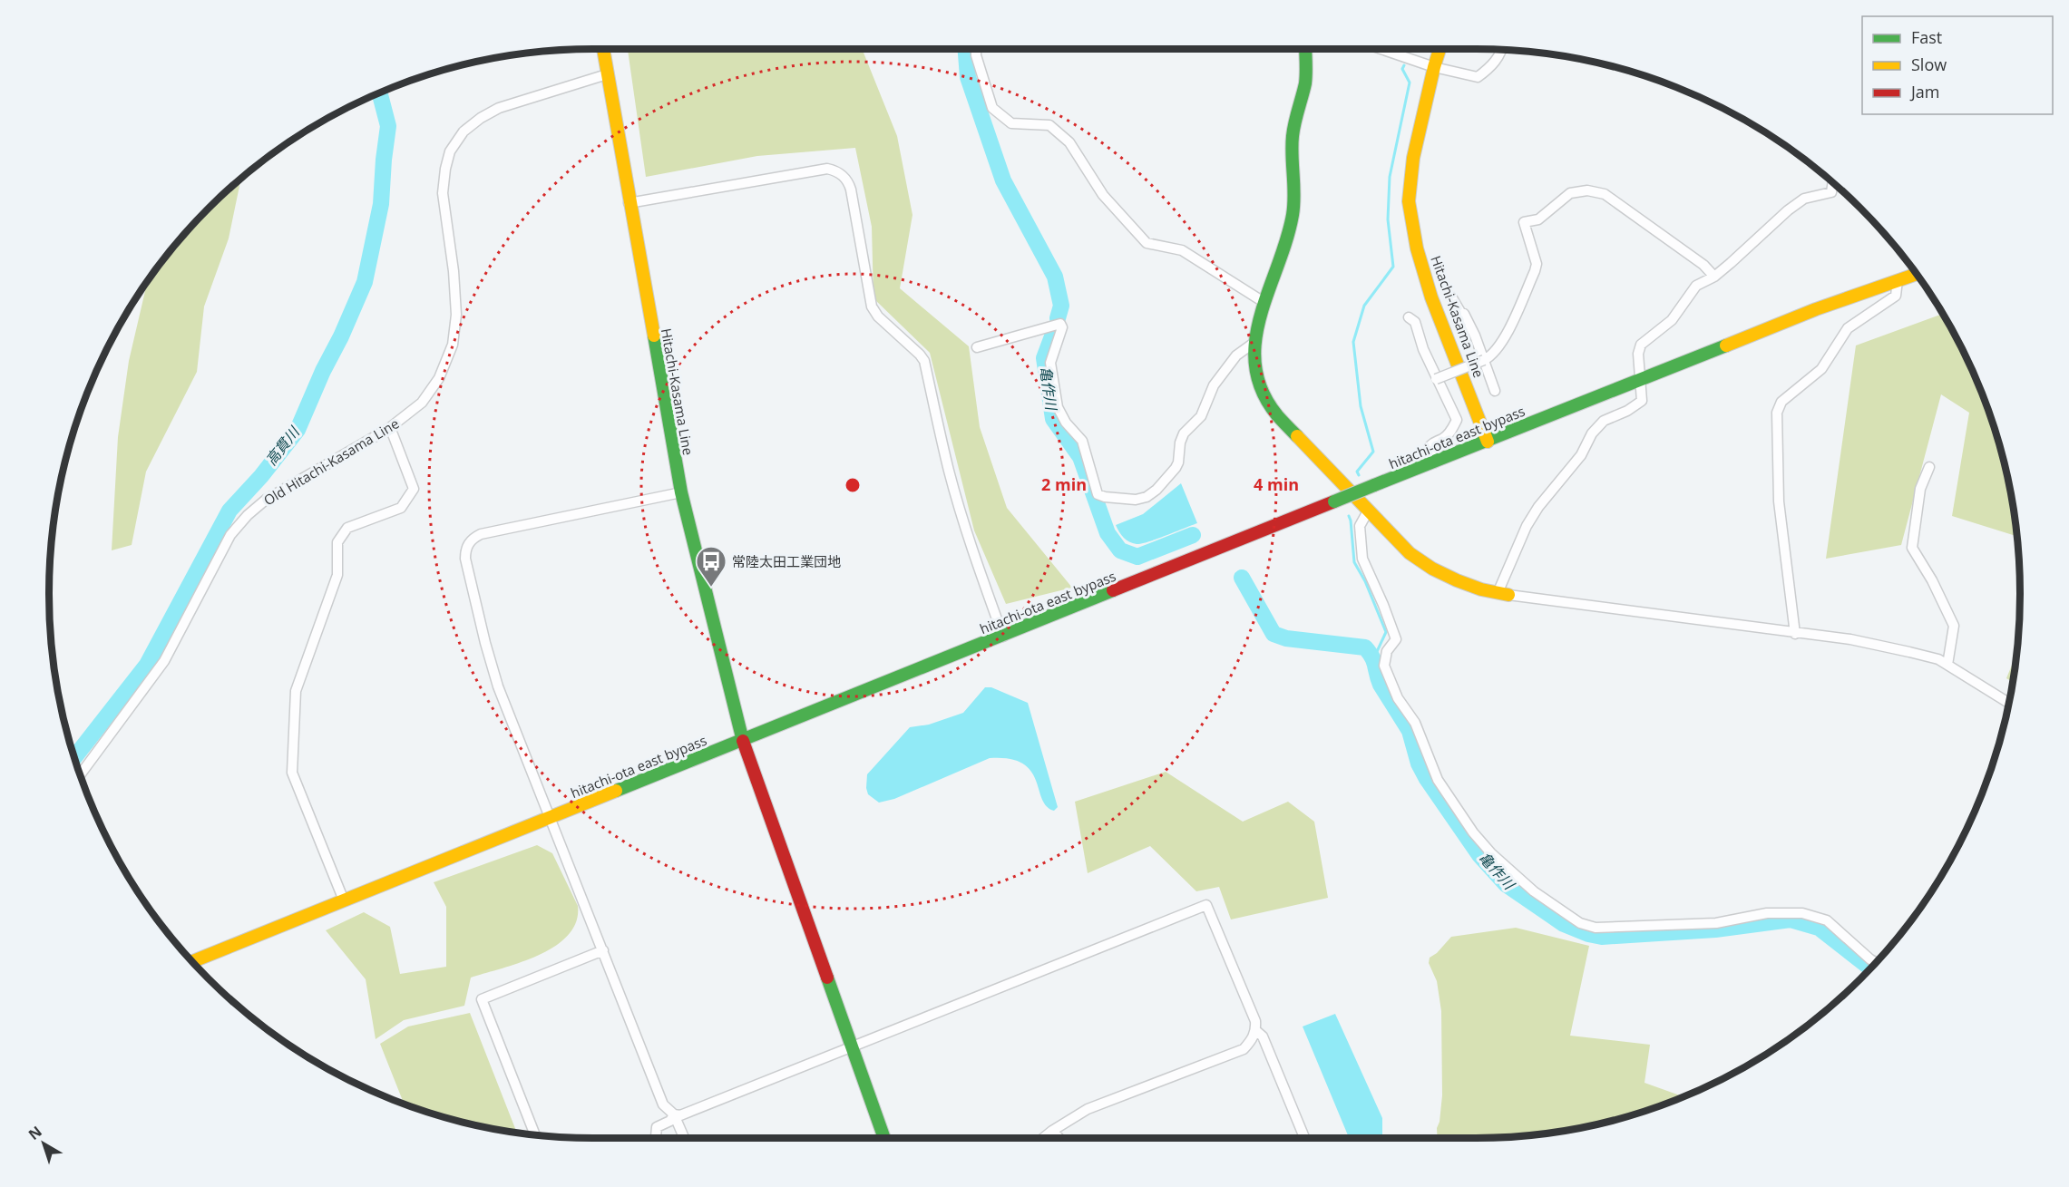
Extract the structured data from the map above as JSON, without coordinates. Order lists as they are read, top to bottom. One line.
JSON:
{"streets":{"main road":["Hitachi-Kasama Line","hitachi-ota east bypass"],"street":["Old Hitachi-Kasama Line"]},"crossings":[["Hitachi-Kasama Line","hitachi-ota east bypass"],["Hitachi-Kasama Line","Old Hitachi-Kasama Line"]],"water":["亀作川","高貫川"],"places":{"bus stop":["常陸太田工業団地"]},"legend":["Fast","Slow","Jam"],"north":"top left","rings":["2 min","4 min"]}
